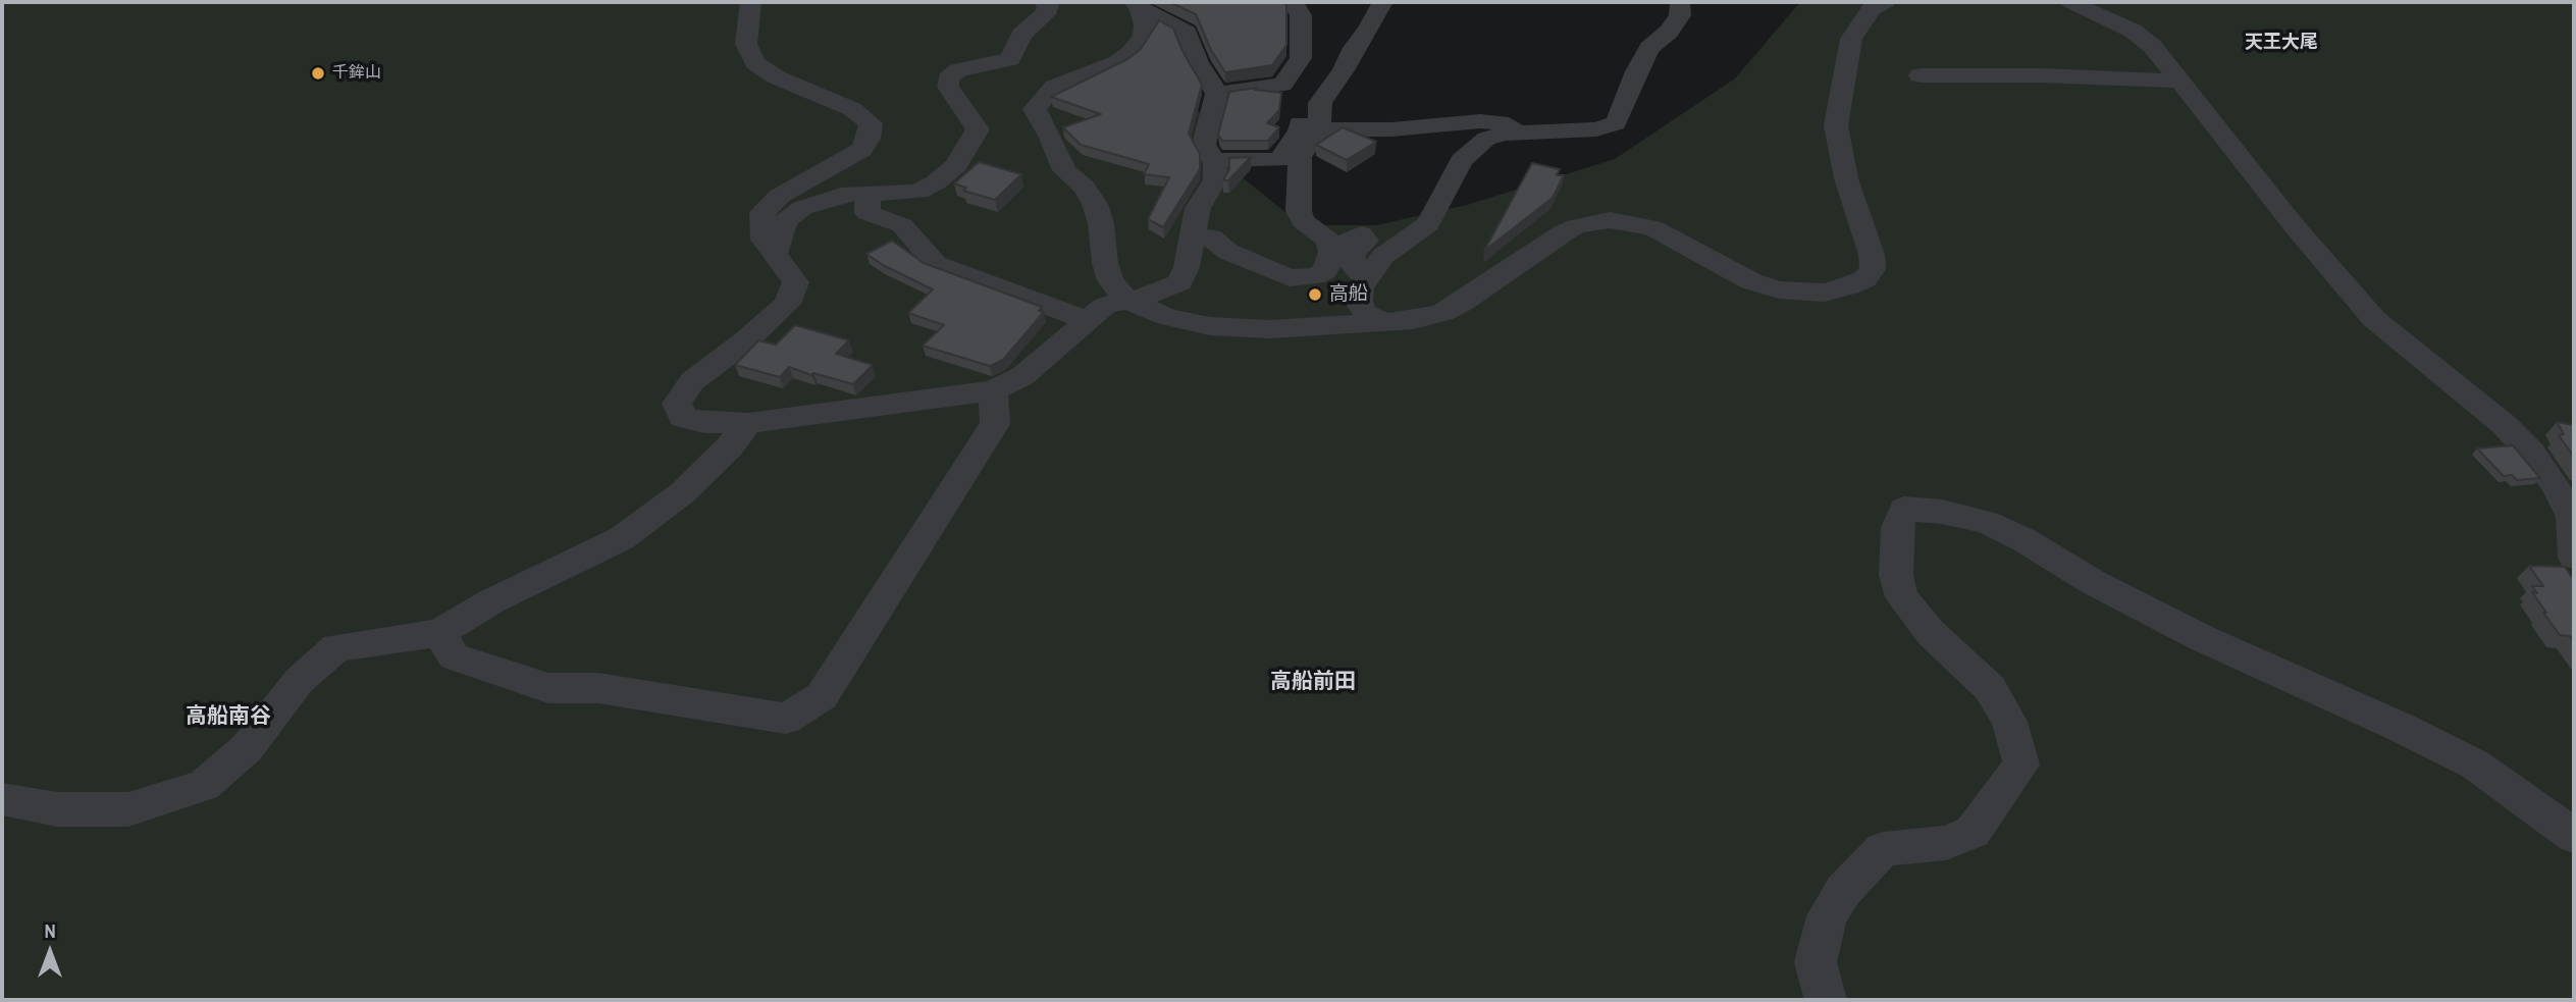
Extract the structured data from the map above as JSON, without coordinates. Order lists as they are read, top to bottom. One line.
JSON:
{"districts":["天王大尾","高船前田","高船南谷"],"places":["千鉾山","高船"],"north":"top"}
